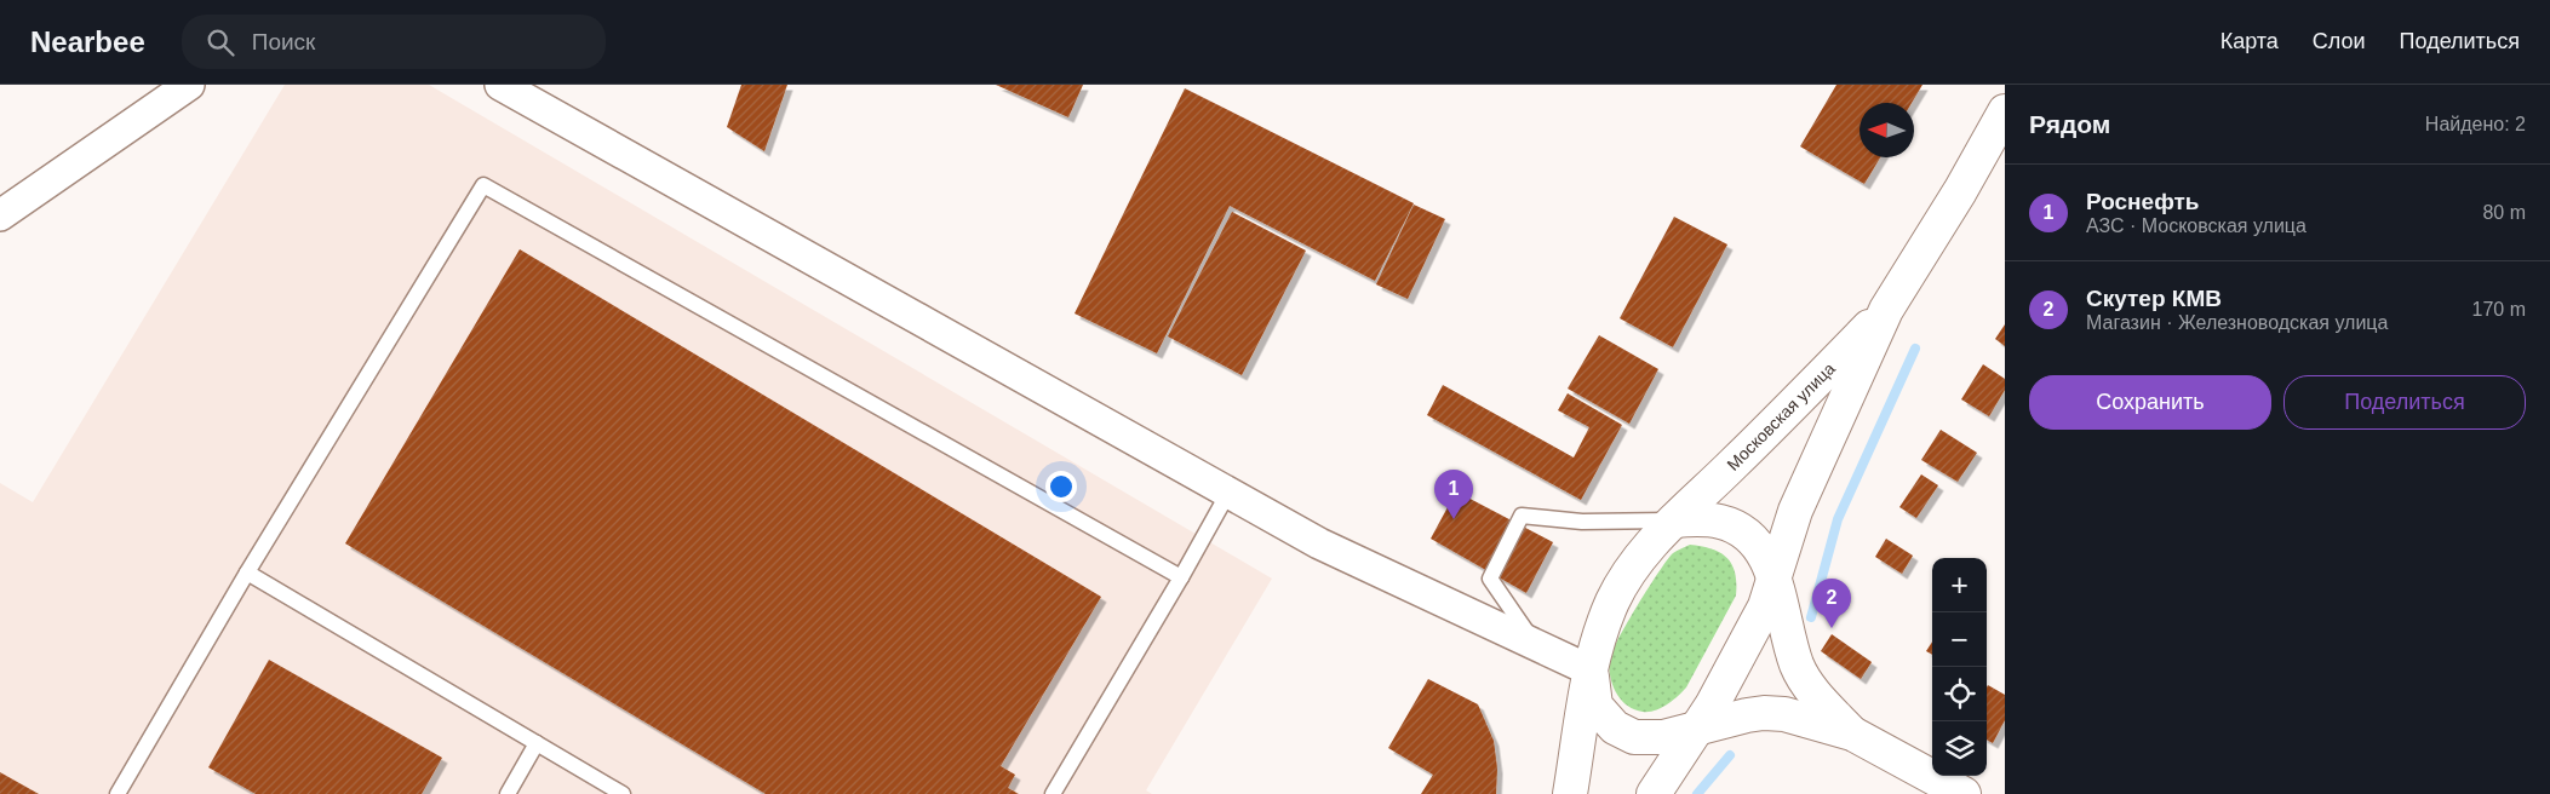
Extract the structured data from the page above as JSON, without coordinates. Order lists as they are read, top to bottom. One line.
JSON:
{"streets":{"main road":["Московская улица"]},"north":"left","page":{"header":"Nearbee","search":"Поиск","nav":["Карта","Слои","Поделиться"],"heading":["Рядом","Найдено: 2"],"list":[{"mark":"1","name":"Роснефть","note":"АЗС · Московская улица","value":"80 m"},{"mark":"2","name":"Скутер КМВ","note":"Магазин · Железноводская улица","value":"170 m"}],"buttons":["Сохранить","Поделиться"],"pins":["1","2"],"map_buttons":["+","−"]}}
